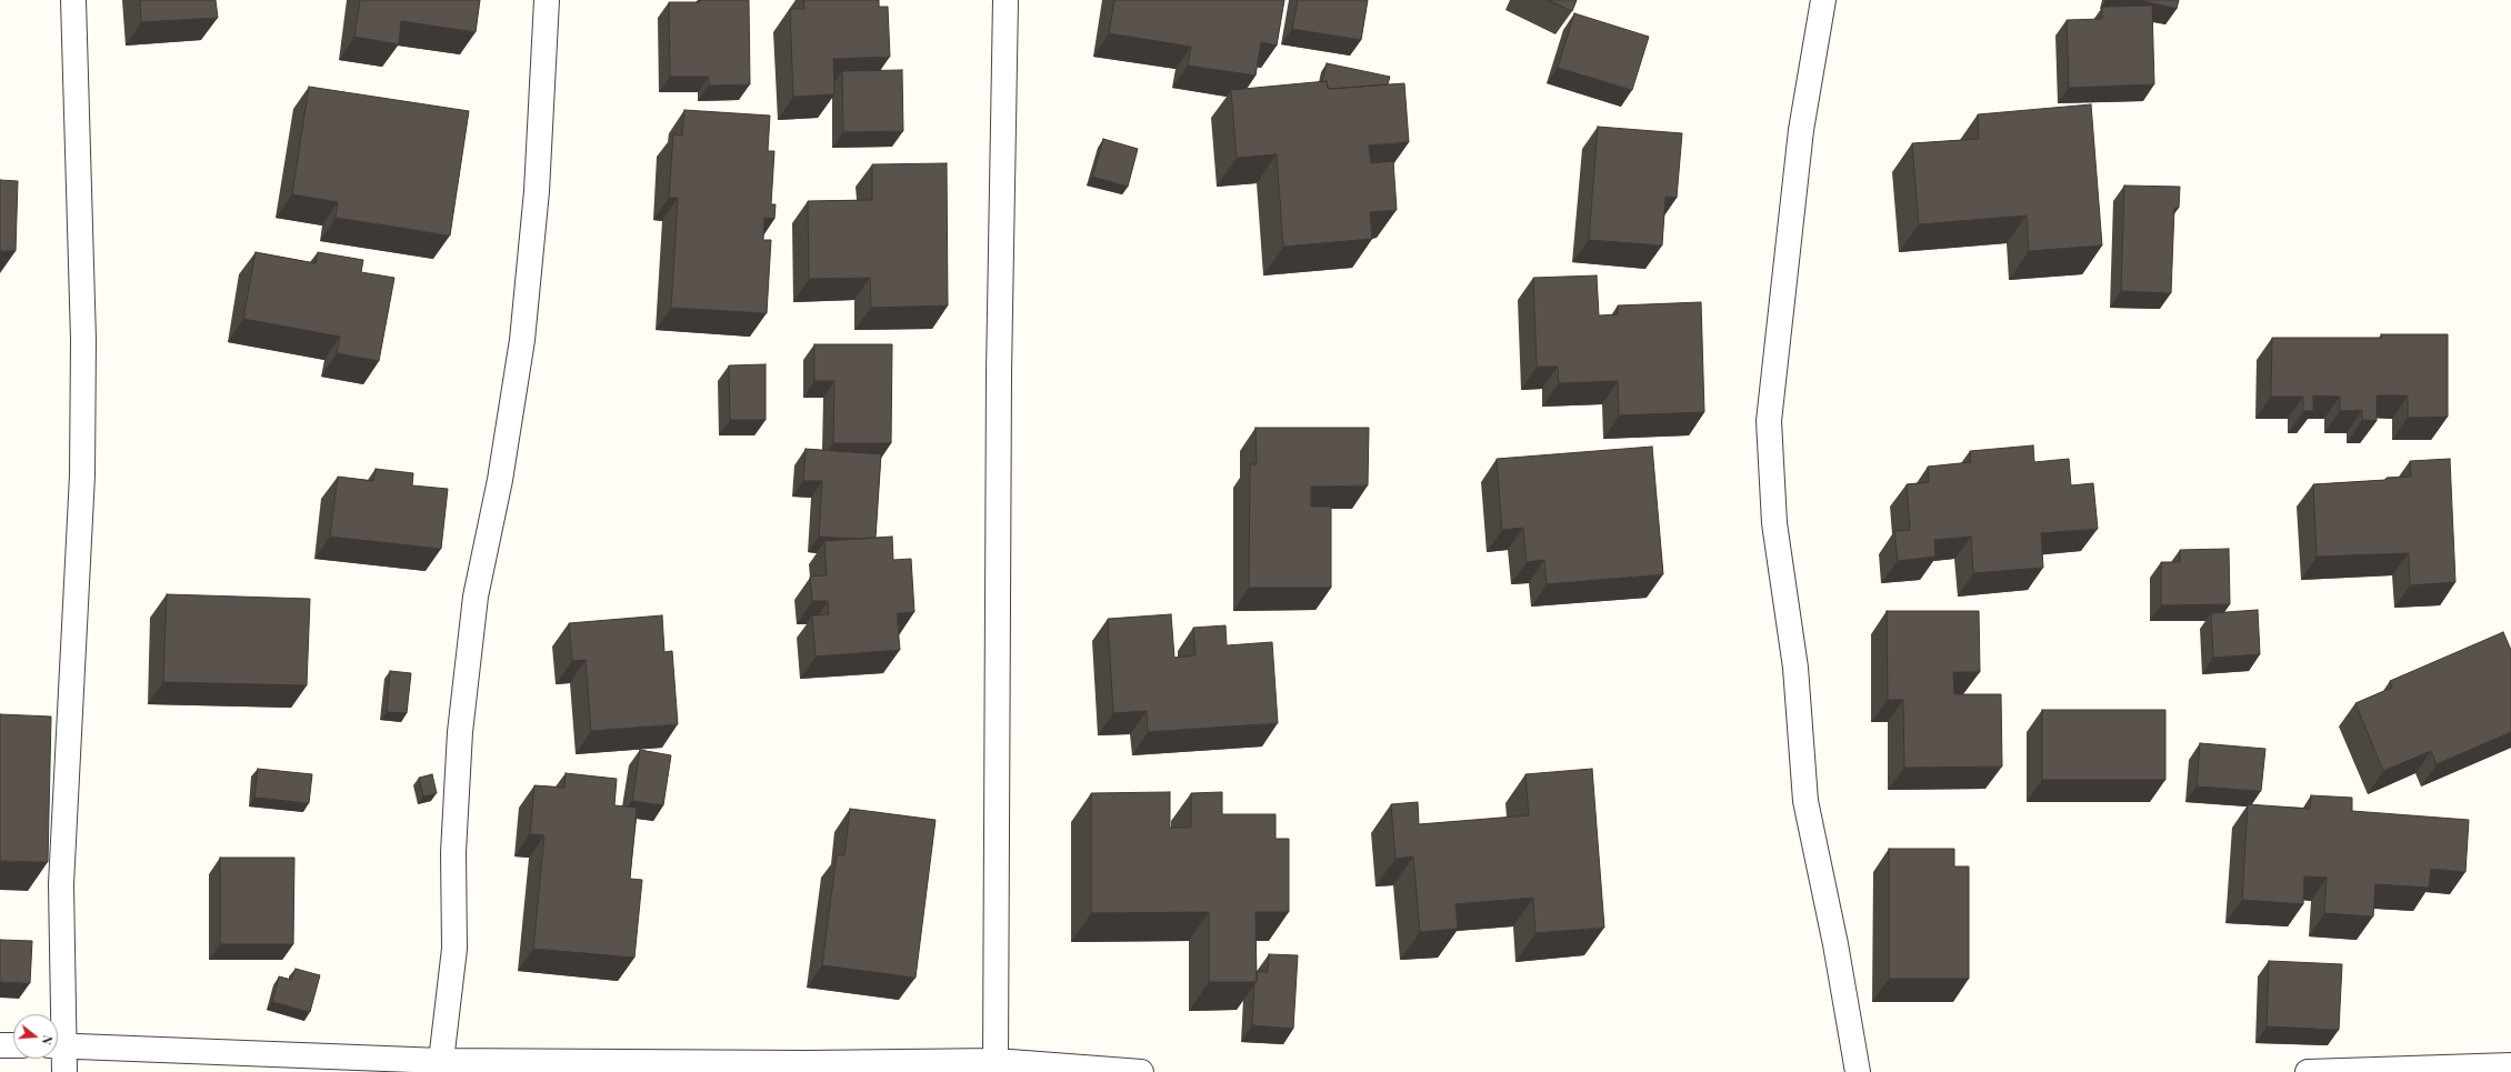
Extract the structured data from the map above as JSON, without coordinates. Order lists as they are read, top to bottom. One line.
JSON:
{"north":"right"}
